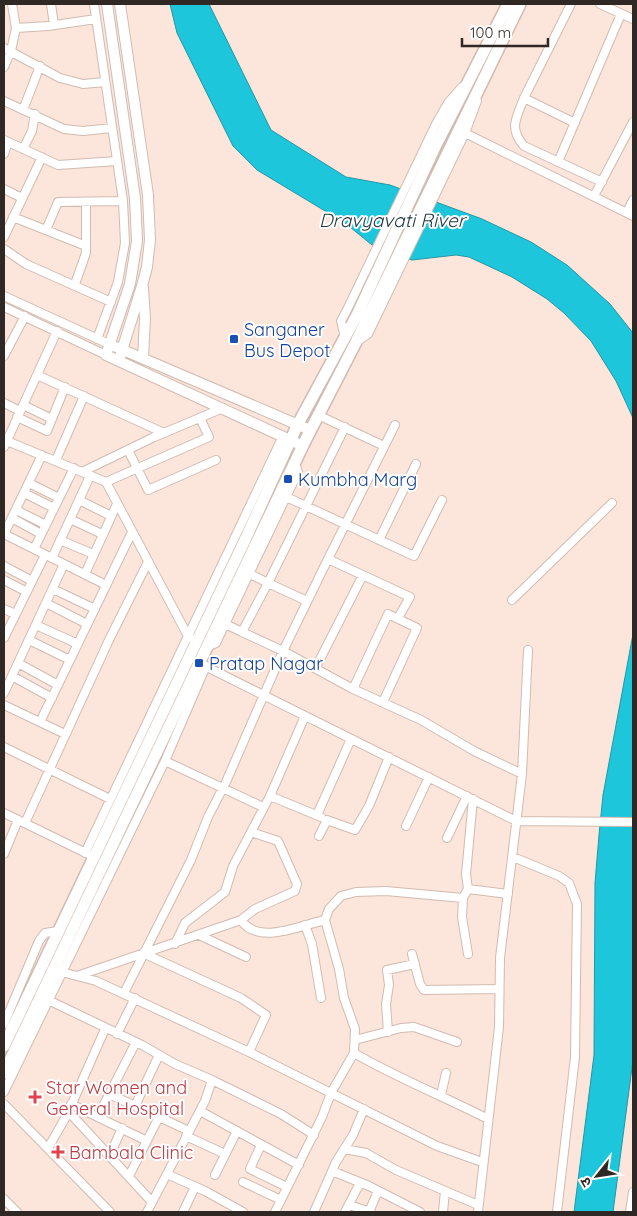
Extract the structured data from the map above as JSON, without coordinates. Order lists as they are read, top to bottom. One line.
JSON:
{"water":["Dravyavati River"],"places":{"transit":["Sanganer Bus Depot","Kumbha Marg","Pratap Nagar"],"health":["Star Women and General Hospital","Bambala Clinic"]},"scale_bar":"100 m","north":"bottom left"}
